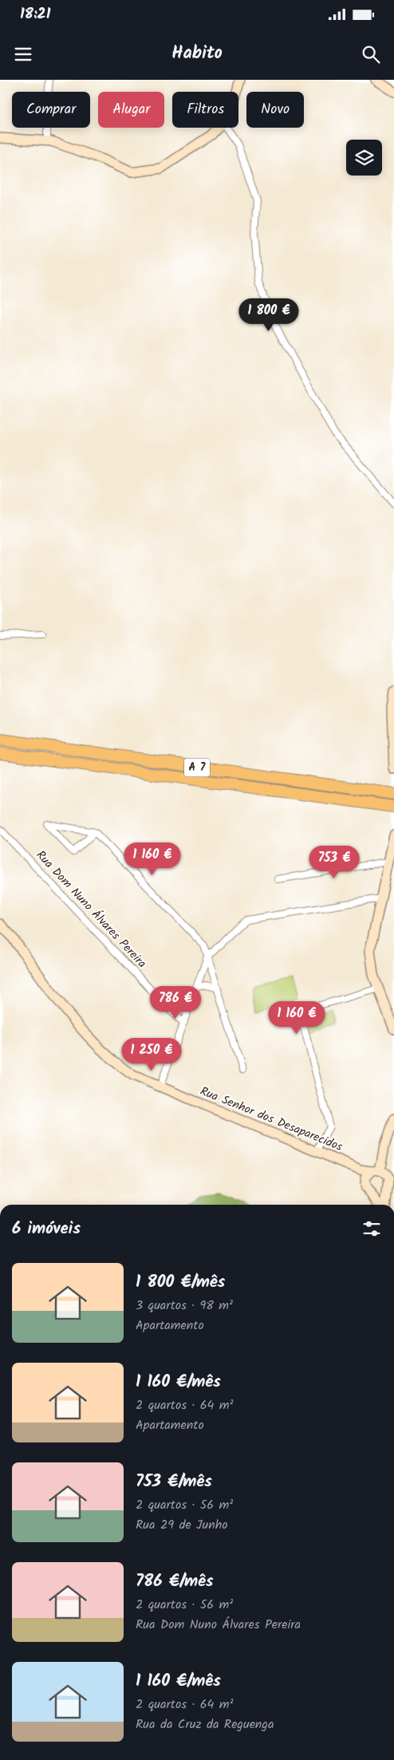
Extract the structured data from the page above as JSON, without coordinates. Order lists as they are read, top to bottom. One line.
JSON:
{"streets":{"highway":["A 7"],"street":["Rua Dom Nuno Álvares Pereira","Rua Senhor dos Desaparecidos"]},"page":{"status":"18:21","header":"Habito","chip":["Comprar","Alugar","Filtros","Novo"],"price":["1 800 €","1 160 €","753 €","786 €","1 160 €","1 250 €"],"heading":"6 imóveis","list":[{"name":"1 800 €/mês","note":"3 quartos · 98 m² · Apartamento"},{"name":"1 160 €/mês","note":"2 quartos · 64 m² · Apartamento"},{"name":"753 €/mês","note":"2 quartos · 56 m² · Rua 29 de Junho"},{"name":"786 €/mês","note":"2 quartos · 56 m² · Rua Dom Nuno Álvares Pereira"},{"name":"1 160 €/mês","note":"2 quartos · 64 m² · Rua da Cruz da Reguenga"}]}}
